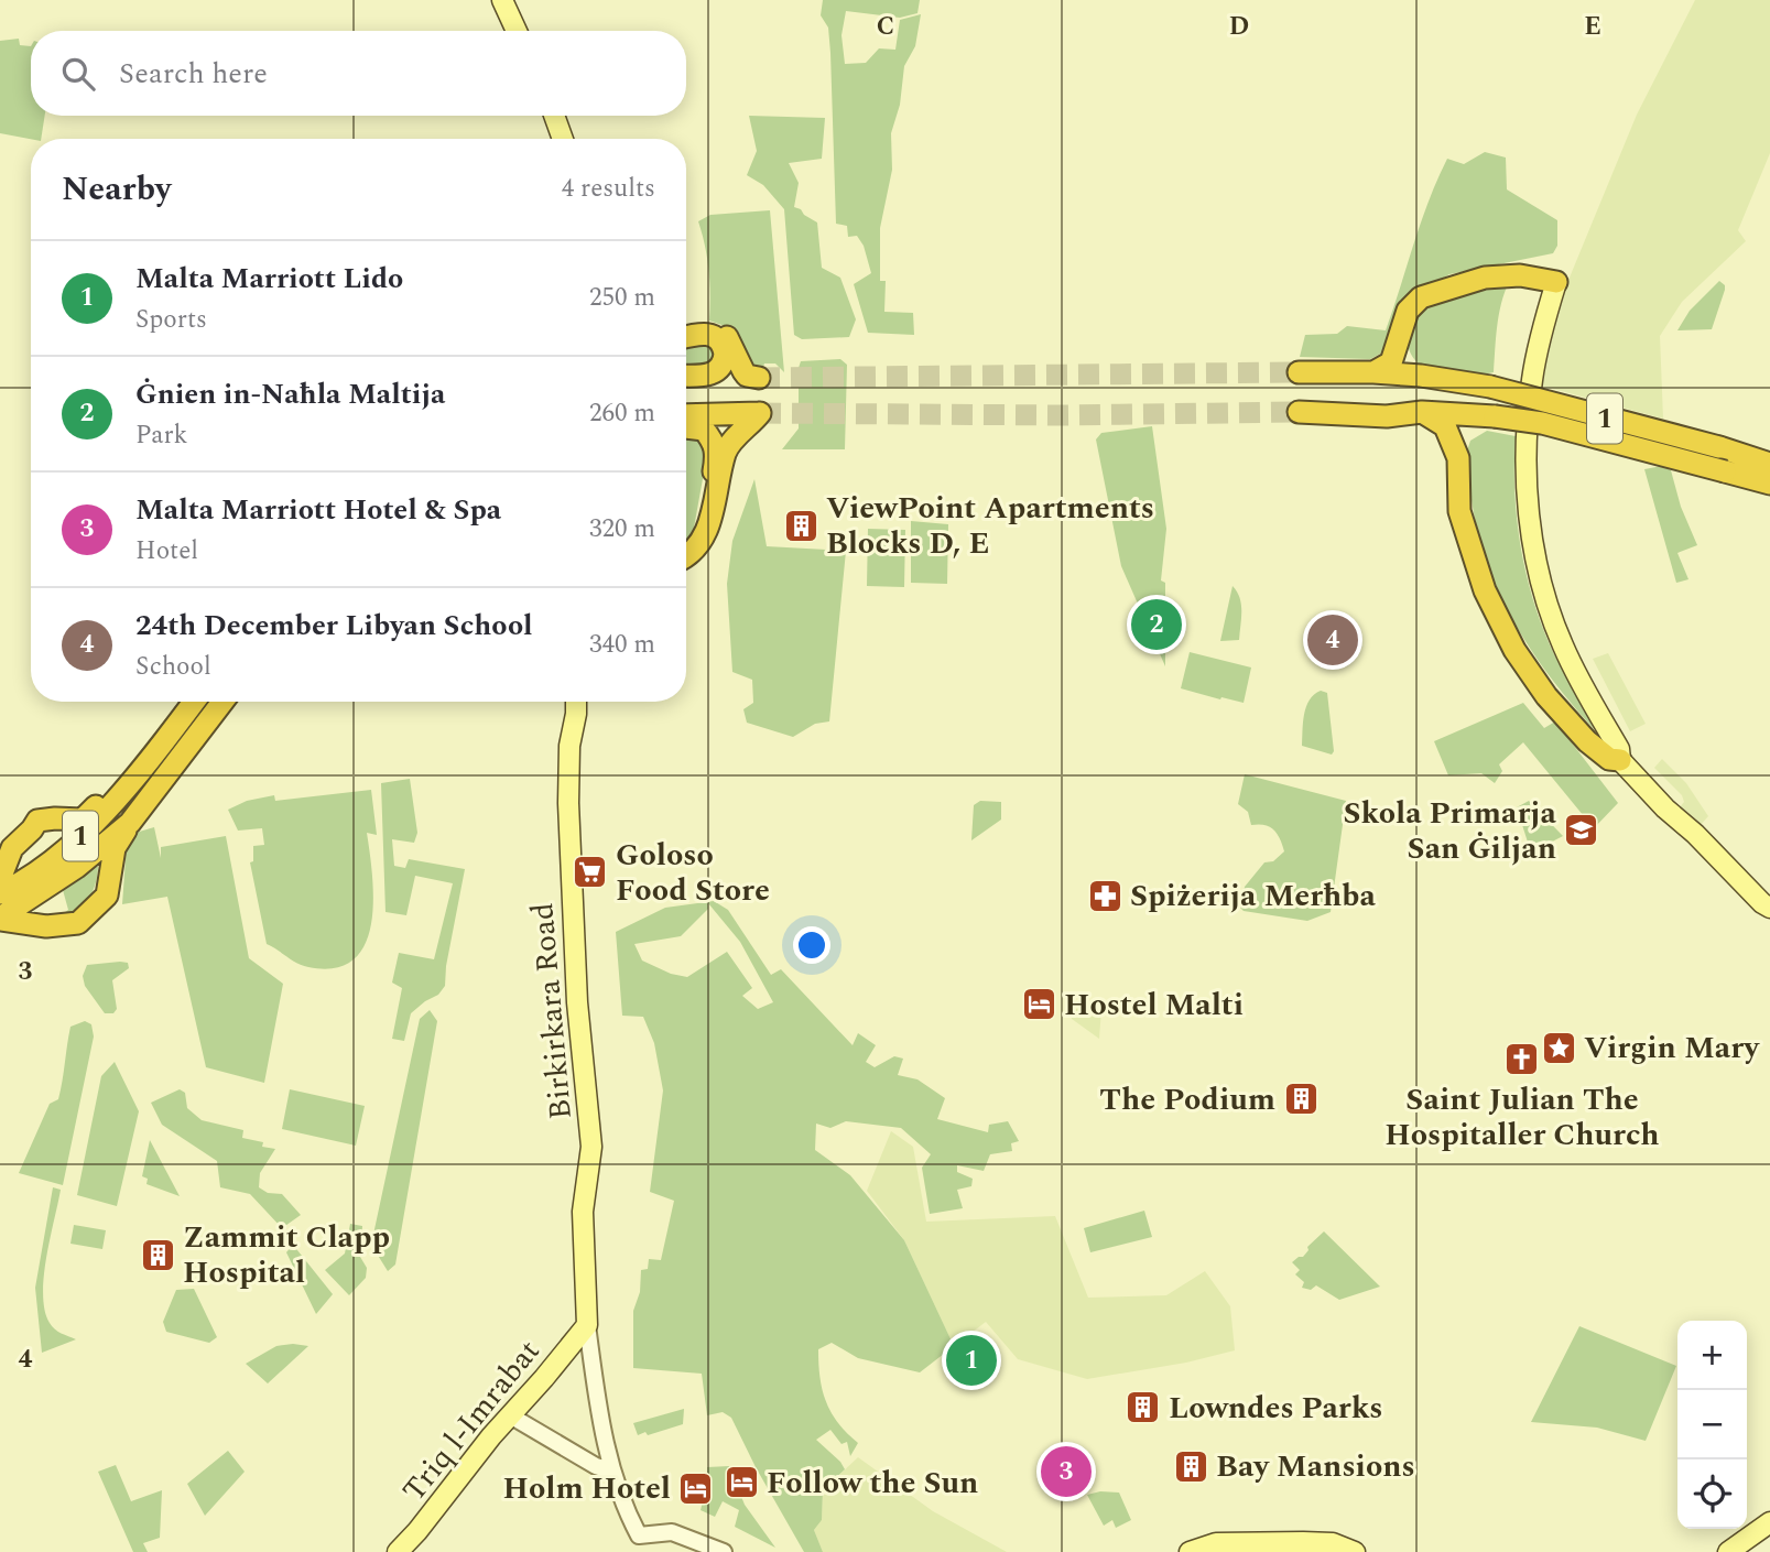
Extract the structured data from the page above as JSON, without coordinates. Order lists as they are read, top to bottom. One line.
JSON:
{"streets":{"highway":["1"],"main road":["Birkirkara Road","Triq l-Imrabat"]},"crossings":[["Birkirkara Road","Triq l-Imrabat"]],"places":{"building":["ViewPoint Apartments Blocks D, E","The Podium","Zammit Clapp Hospital","Lowndes Parks","Bay Mansions"],"school or university":["Skola Primarja San Ġiljan"],"supermarket":["Goloso Food Store"],"pharmacy":["Spiżerija Merħba"],"hotel":["Hostel Malti","Follow the Sun","Holm Hotel"],"place":["Virgin Mary"],"church":["Saint Julian The Hospitaller Church"]},"page":{"search":"Search here","heading":["Nearby","4 results"],"list":[{"mark":"1","name":"Malta Marriott Lido","note":"Sports","value":"250 m"},{"mark":"2","name":"Ġnien in-Naħla Maltija","note":"Park","value":"260 m"},{"mark":"3","name":"Malta Marriott Hotel & Spa","note":"Hotel","value":"320 m"},{"mark":"4","name":"24th December Libyan School","note":"School","value":"340 m"}],"pins":["2","4","1","3"],"map_buttons":["+","−"]},"grid":{"columns":["C","D","E"],"rows":["3","4"]}}
